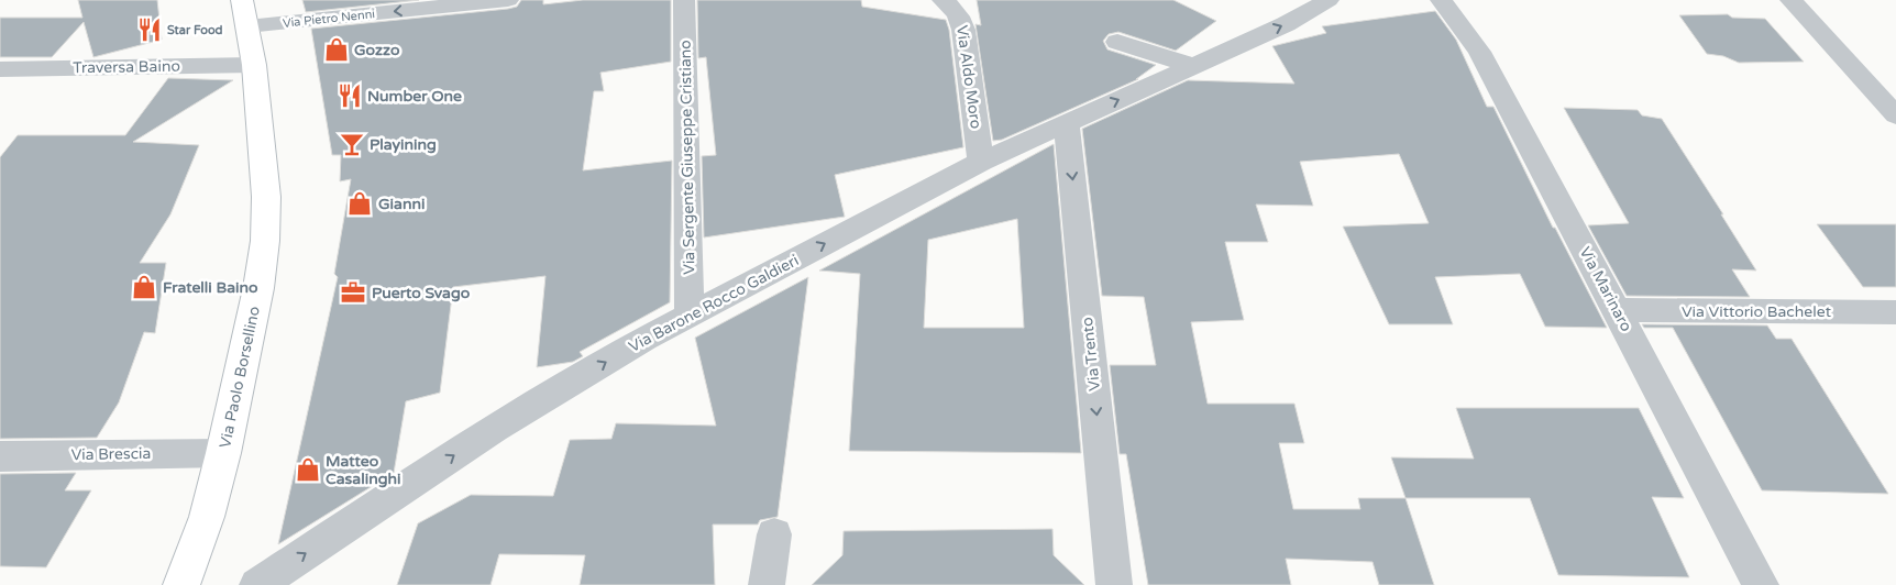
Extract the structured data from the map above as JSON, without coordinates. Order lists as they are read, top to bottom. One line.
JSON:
{"streets":{"street":["Via Pietro Nenni","Traversa Baino","Via Aldo Moro","Via Sergente Giuseppe Cristiano","Via Marinaro","Via Barone Rocco Galdieri","Via Vittorio Bachelet","Via Trento","Via Paolo Borsellino","Via Brescia"]},"crossings":[["Via Pietro Nenni","Via Paolo Borsellino"],["Traversa Baino","Via Paolo Borsellino"],["Via Aldo Moro","Via Barone Rocco Galdieri"],["Via Sergente Giuseppe Cristiano","Via Barone Rocco Galdieri"],["Via Marinaro","Via Vittorio Bachelet"],["Via Barone Rocco Galdieri","Via Trento"],["Via Paolo Borsellino","Via Brescia"]],"one_way":["Via Pietro Nenni","Via Barone Rocco Galdieri","Via Trento"],"places":{"restaurant":["Star Food","Number One"],"shop":["Gozzo","Gianni","Fratelli Baino","Matteo Casalinghi"],"bar":["Playining"],"office":["Puerto Svago"]}}
